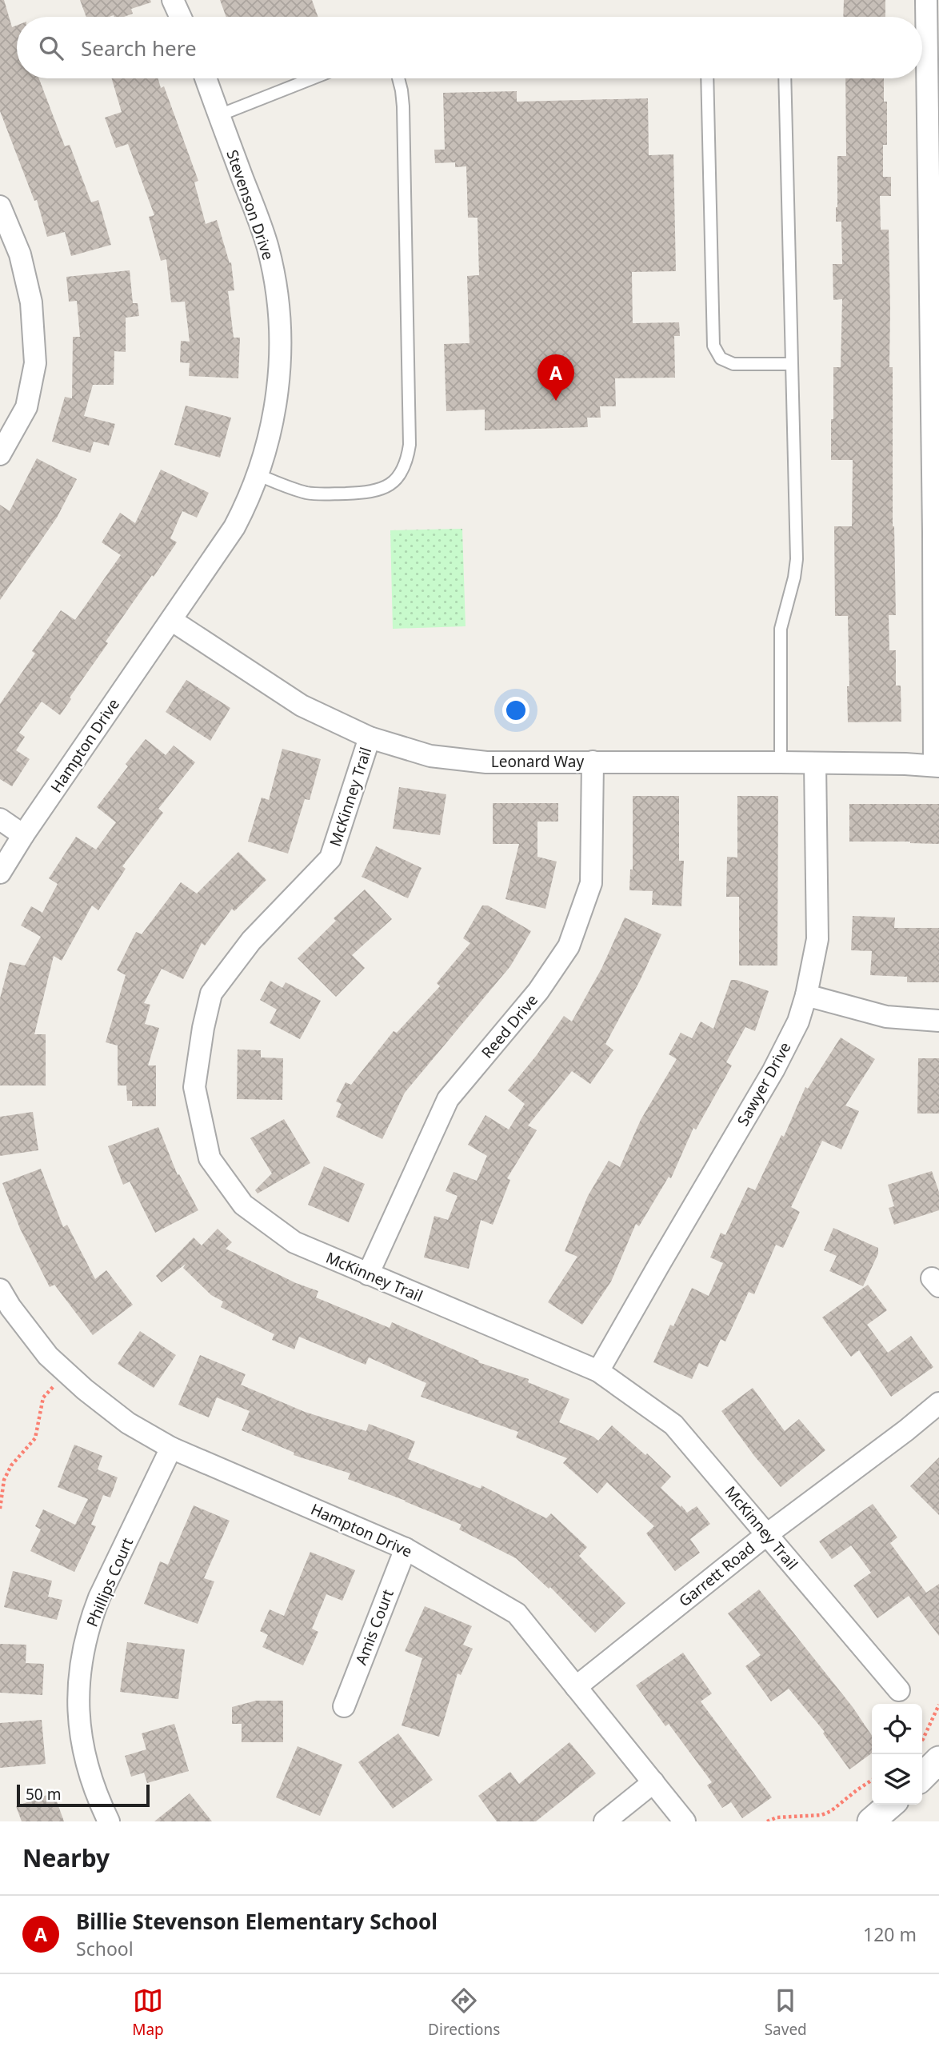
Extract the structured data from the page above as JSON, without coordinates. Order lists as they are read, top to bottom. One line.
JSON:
{"streets":{"street":["Stevenson Drive","Hampton Drive","Leonard Way","McKinney Trail","Reed Drive","Sawyer Drive","Garrett Road","Phillips Court","Amis Court"]},"crossings":[["Stevenson Drive","Hampton Drive"],["Stevenson Drive","Leonard Way"],["Hampton Drive","Leonard Way"],["Hampton Drive","Garrett Road"],["Hampton Drive","Phillips Court"],["Hampton Drive","Amis Court"],["Leonard Way","McKinney Trail"],["Leonard Way","Reed Drive"],["Leonard Way","Sawyer Drive"],["McKinney Trail","Reed Drive"],["McKinney Trail","Sawyer Drive"],["McKinney Trail","Garrett Road"]],"scale_bar":"50 m","page":{"search":"Search here","pins":"A","scale":"50 m","heading":"Nearby","list":[{"mark":"A","name":"Billie Stevenson Elementary School","note":"School","value":"120 m"}],"nav":["Map","Directions","Saved"]}}
